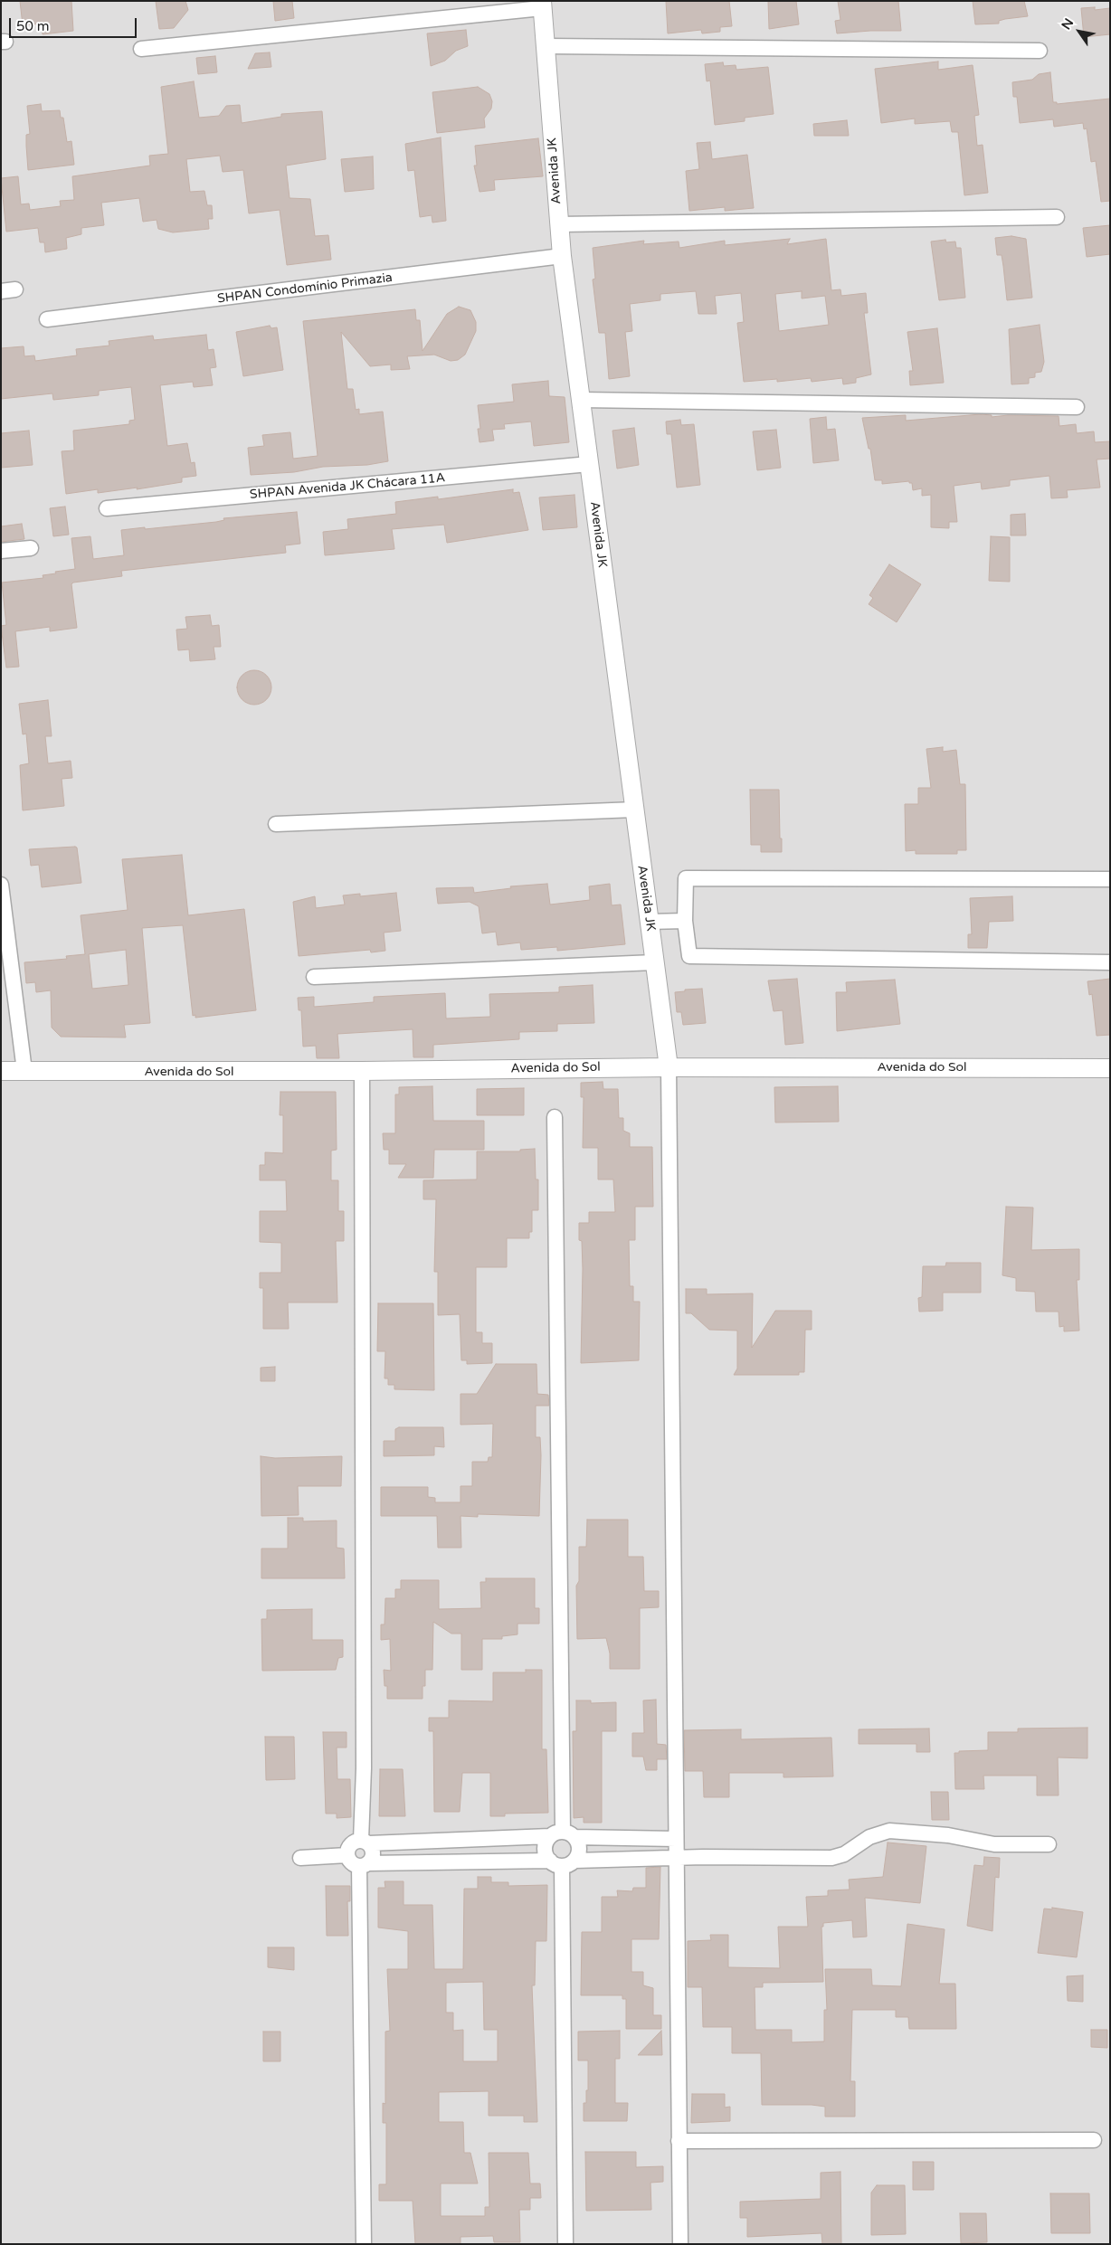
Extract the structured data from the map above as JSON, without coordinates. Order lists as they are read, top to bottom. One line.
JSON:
{"streets":{"street":["Avenida JK","SHPAN Condomínio Primazia","SHPAN Avenida JK Chácara 11A","Avenida do Sol"]},"crossings":[["Avenida JK","SHPAN Condomínio Primazia"],["Avenida JK","SHPAN Avenida JK Chácara 11A"],["Avenida JK","Avenida do Sol"]],"scale_bar":"50 m","north":"top left"}
